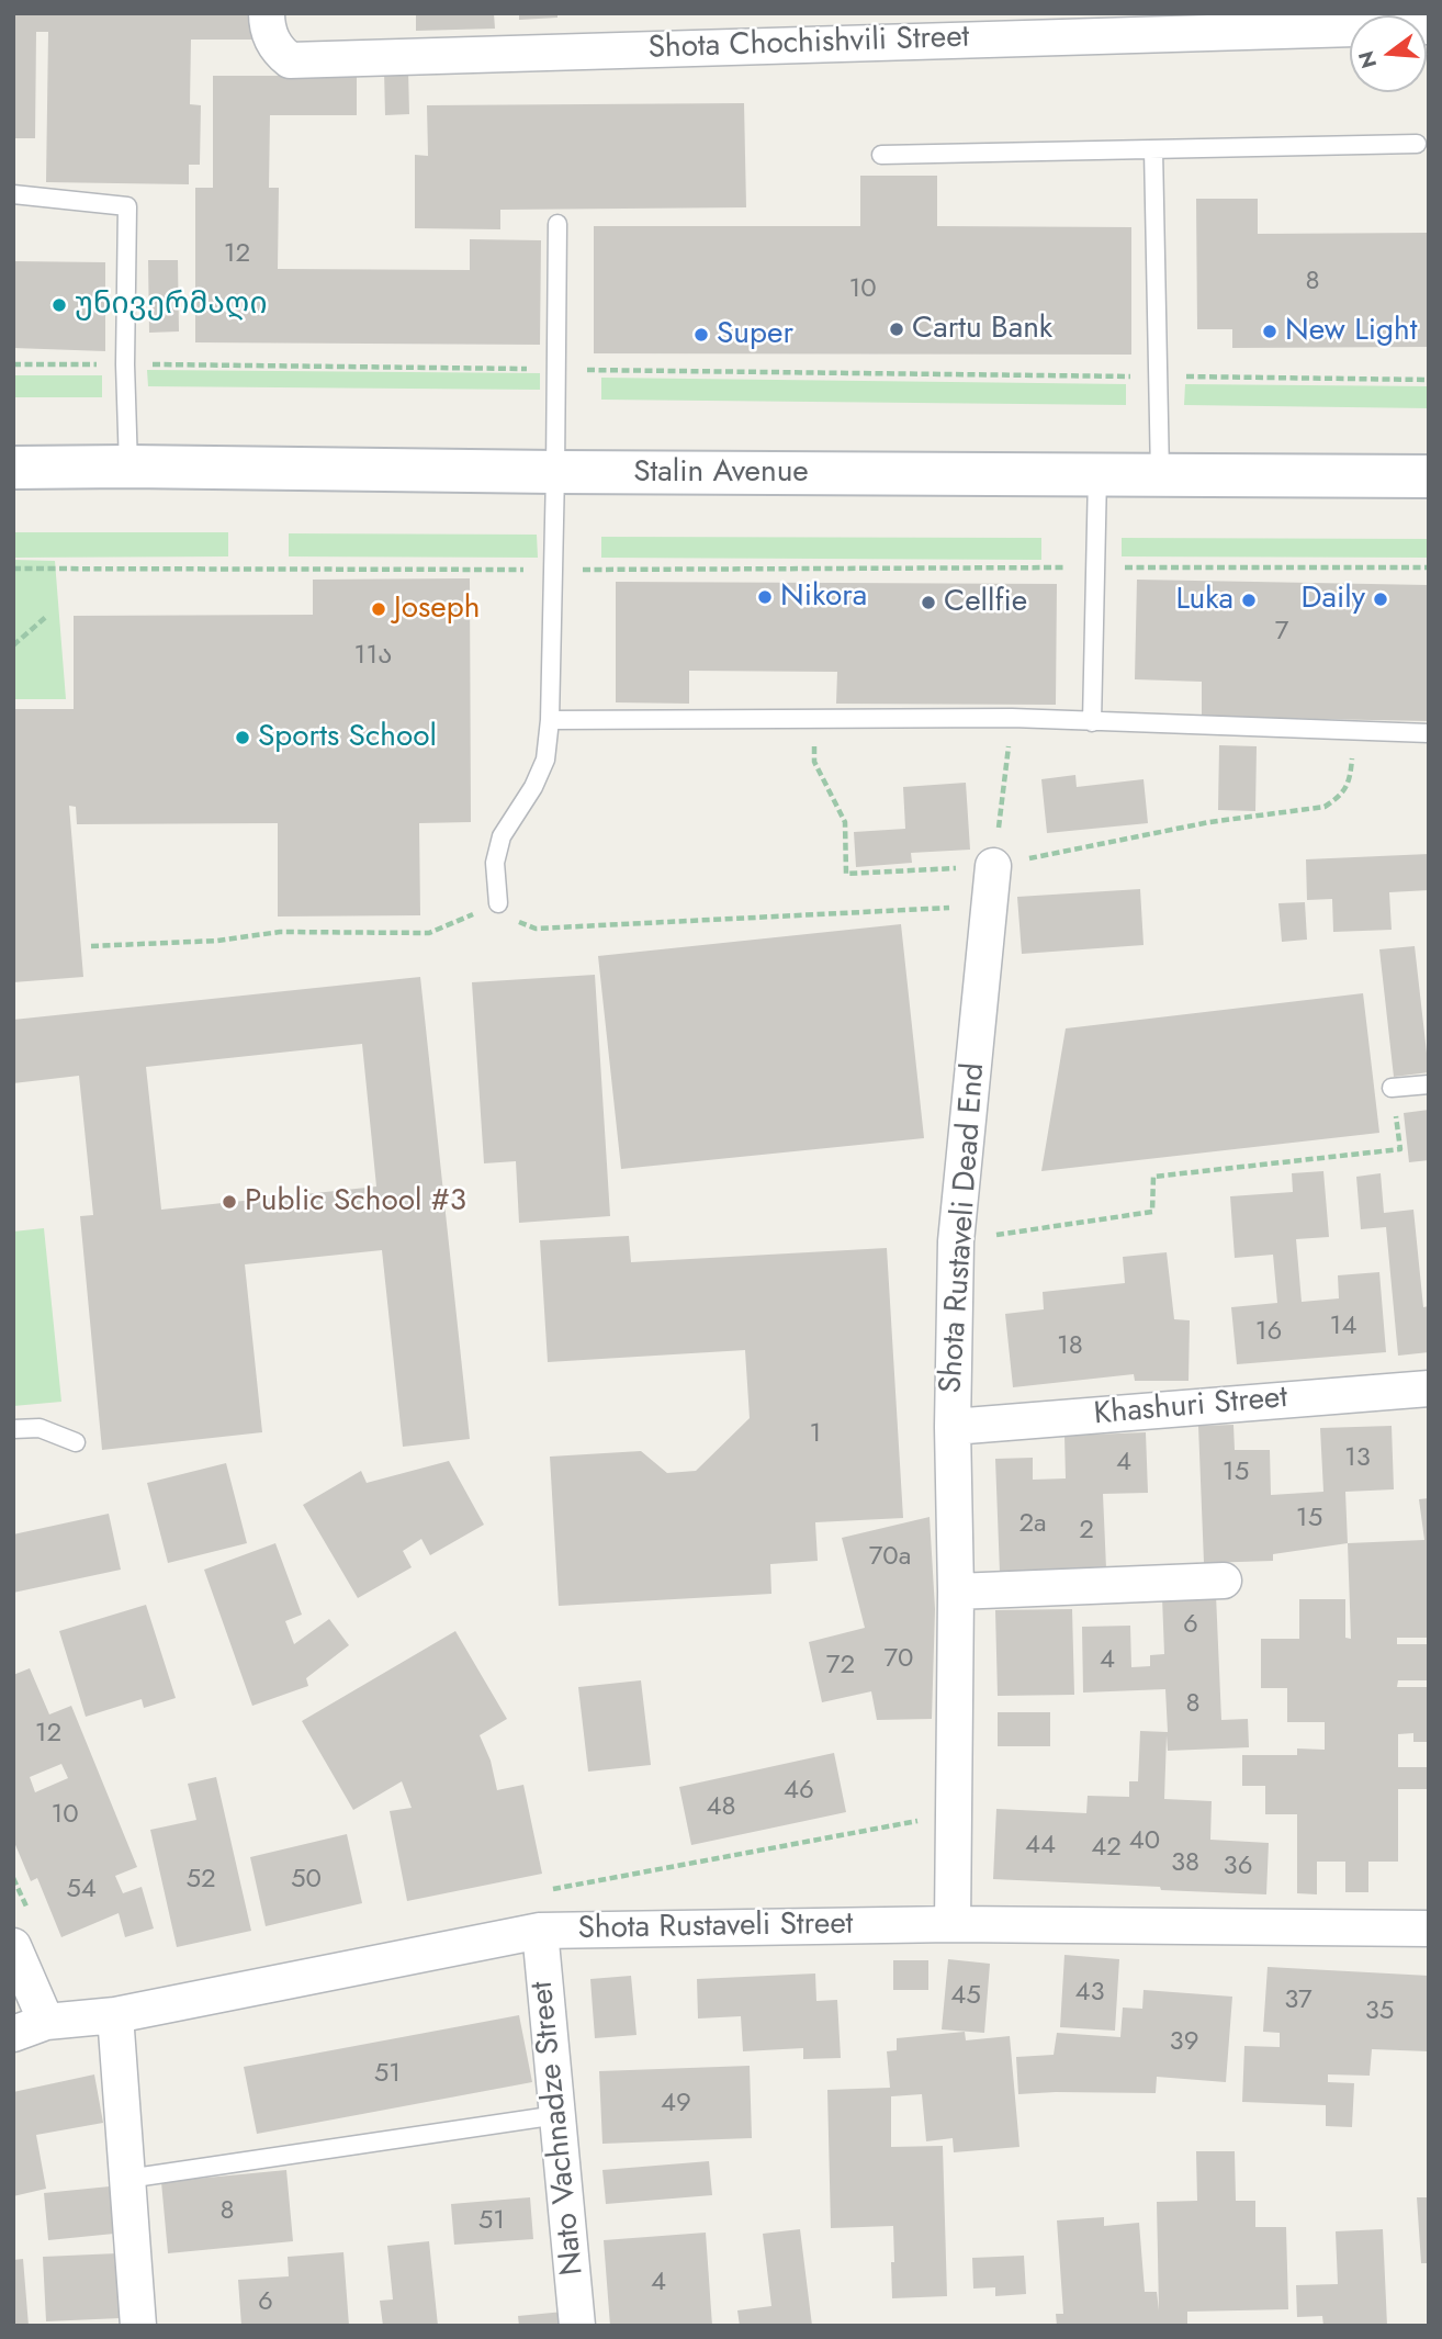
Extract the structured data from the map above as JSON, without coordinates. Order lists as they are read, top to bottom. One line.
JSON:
{"streets":{"main road":["Stalin Avenue"],"street":["Shota Chochishvili Street","Shota Rustaveli Dead End","Khashuri Street","Shota Rustaveli Street","Nato Vachnadze Street"]},"crossings":[["Shota Rustaveli Dead End","Khashuri Street"],["Shota Rustaveli Dead End","Shota Rustaveli Street"],["Shota Rustaveli Street","Nato Vachnadze Street"]],"places":["უნივერმაღი","Cartu Bank","New Light","Super","Nikora","Daily","Luka","Cellfie","Joseph","Sports School","Public School #3"],"house_numbers":["12","8","10","7","11ა","14","16","18","1","13","4","15","15","2a","2","70a","6","70","4","72","8","12","46","48","10","40","44","42","38","36","52","50","54","43","45","37","35","39","51","49","8","51","4","6"],"north":"left"}
